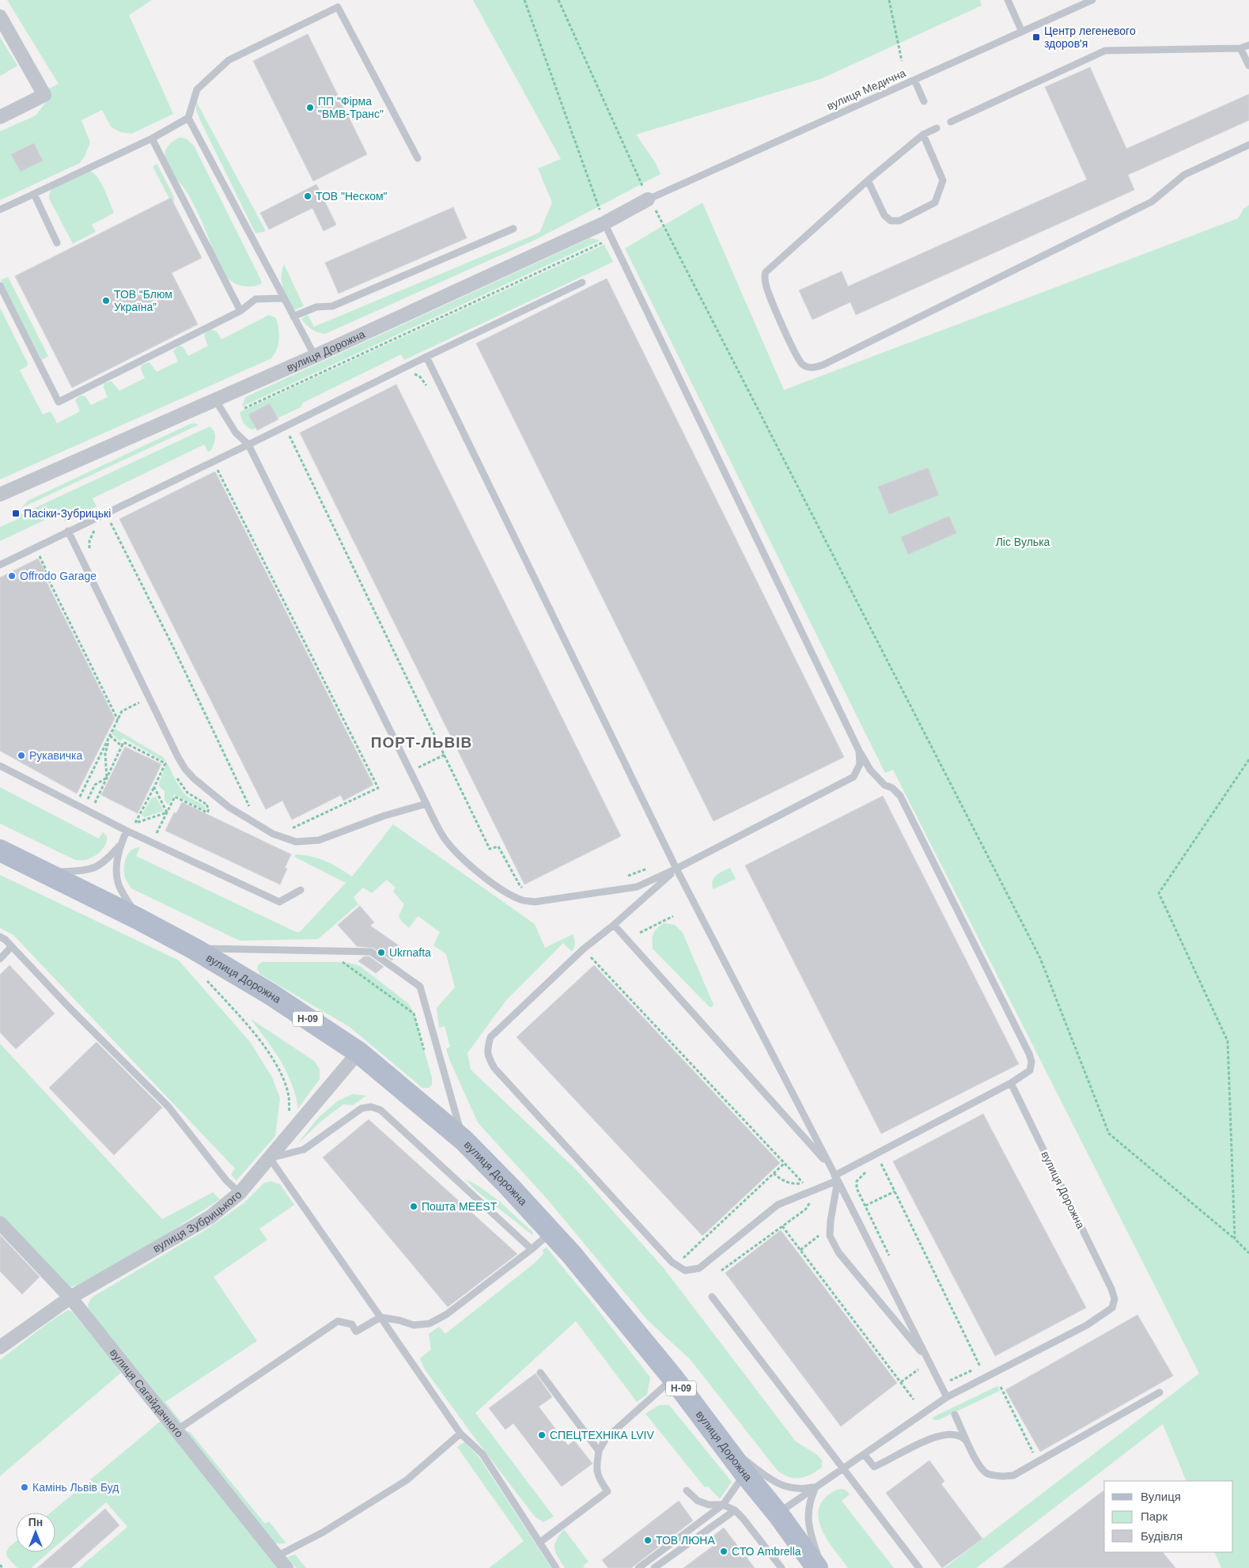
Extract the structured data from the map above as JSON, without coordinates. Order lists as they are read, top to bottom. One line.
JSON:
{"streets":{"main road":["вулиця Дорожна","Н-09"],"street":["вулиця Зубрицького","вулиця Сагайдачного"],"lane":["вулиця Медична"]},"crossings":[["вулиця Медична","вулиця Дорожна"],["вулиця Дорожна","вулиця Зубрицького"],["вулиця Зубрицького","вулиця Сагайдачного"]],"districts":["ПОРТ-ЛЬВІВ"],"parks":["Ліс Вулька"],"places":{"transit":["Центр легеневого здоров'я","Пасіки-Зубрицькі"],"other":["ПП \"Фірма \"ВМВ-Транс\"","ТОВ \"Неском\"","ТОВ “Блюм Україна”","Offrodo Garage","Рукавичка","Ukrnafta","Пошта MEEST","СПЕЦТЕХНІКА LVIV","Камінь Львів Буд","ТОВ ЛЮНА","СТО Ambrella"]},"legend":["Вулиця","Парк","Будівля"],"north":"top"}
